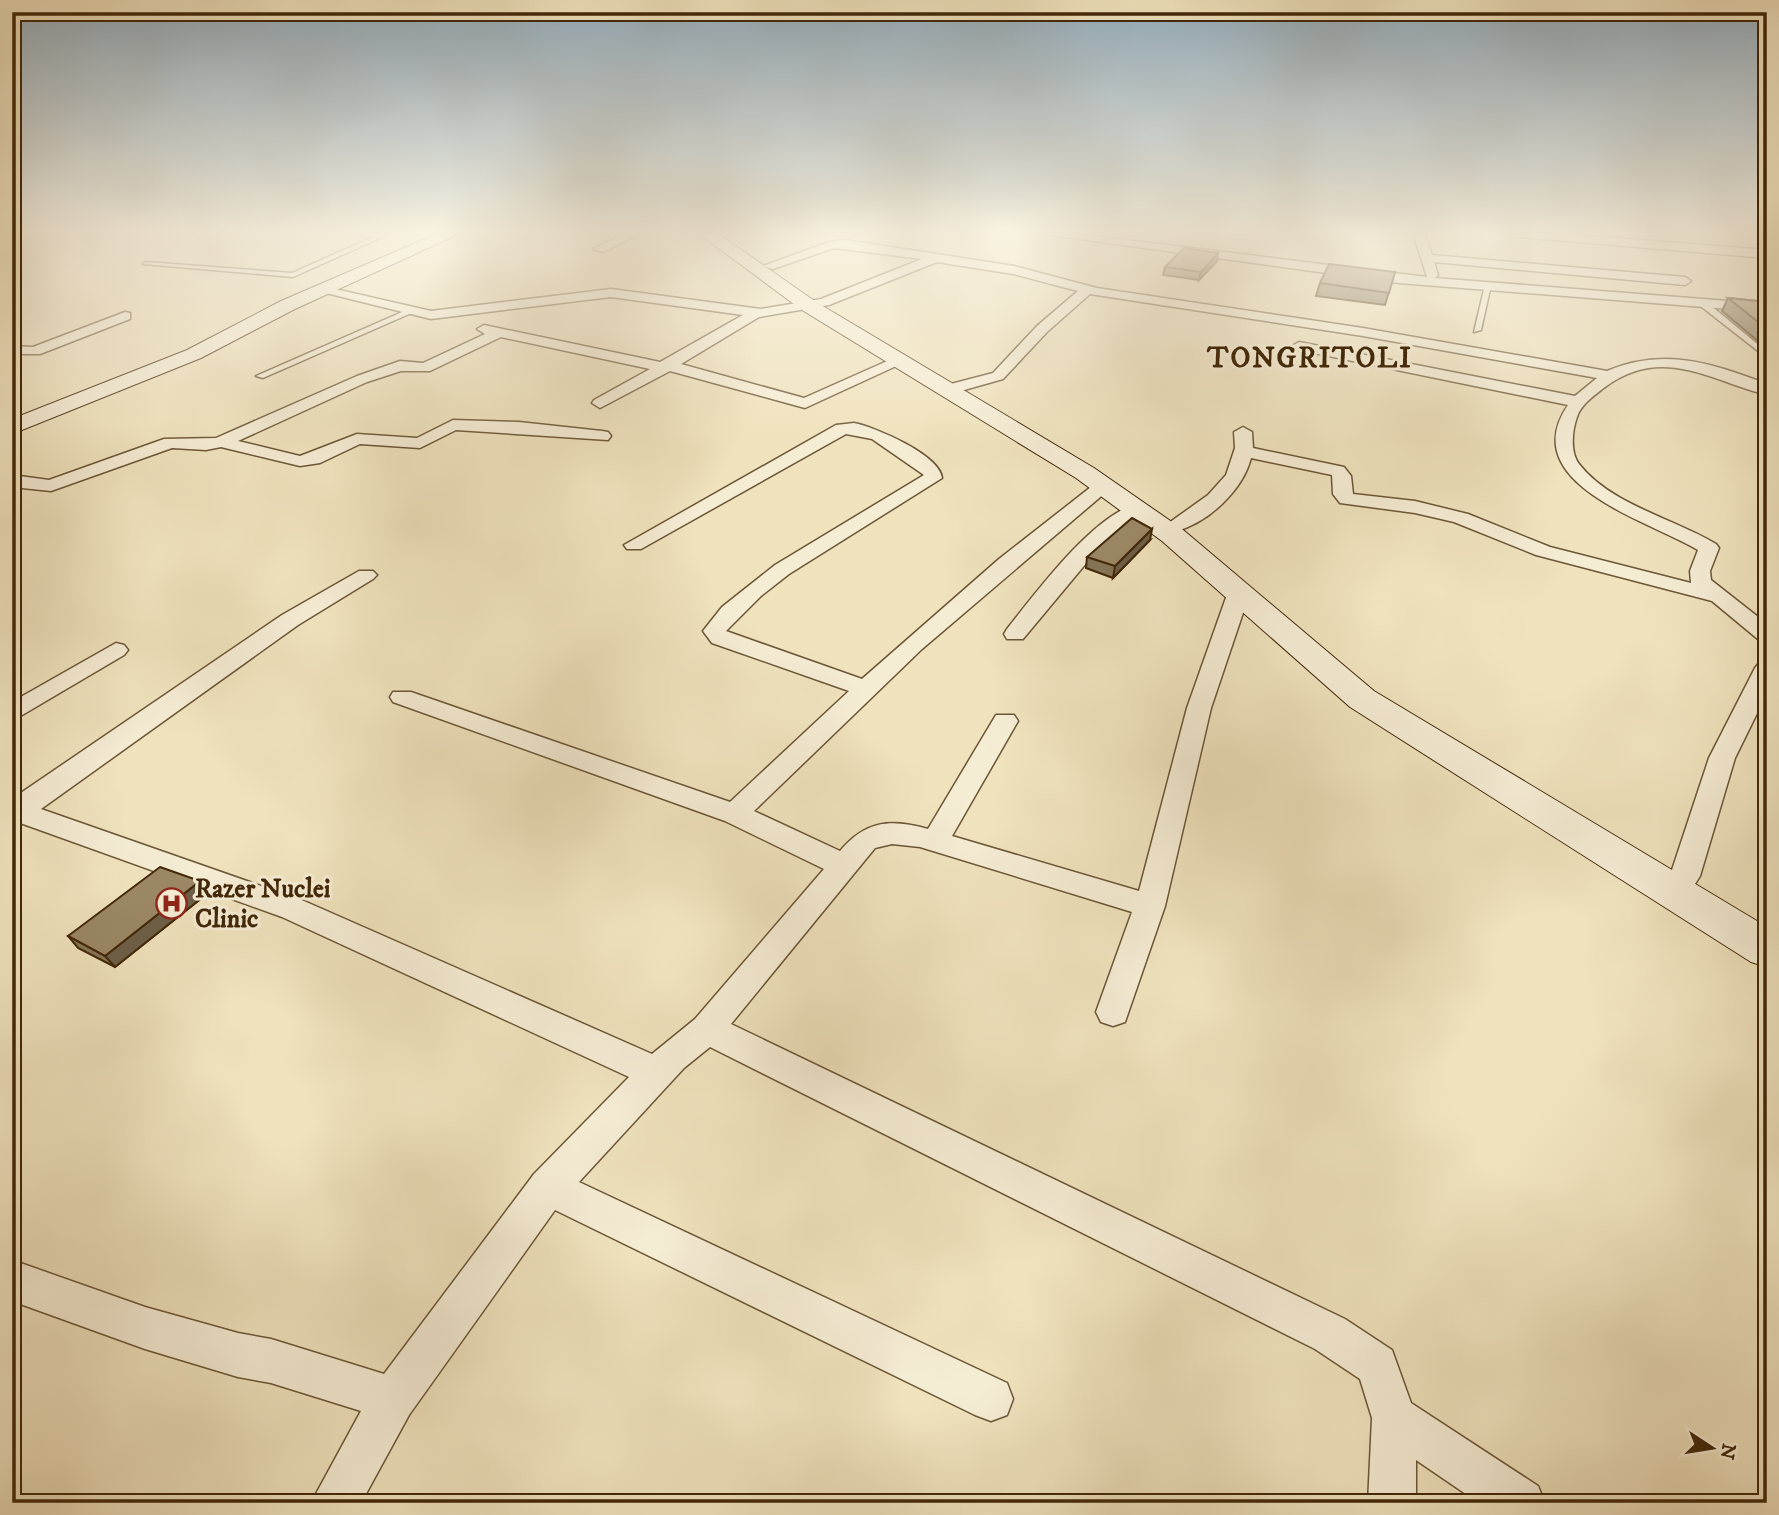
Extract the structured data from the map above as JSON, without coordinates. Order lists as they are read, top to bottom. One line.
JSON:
{"districts":["TONGRITOLI"],"places":{"hospital":["Razer Nuclei Clinic"]},"north":"right"}
